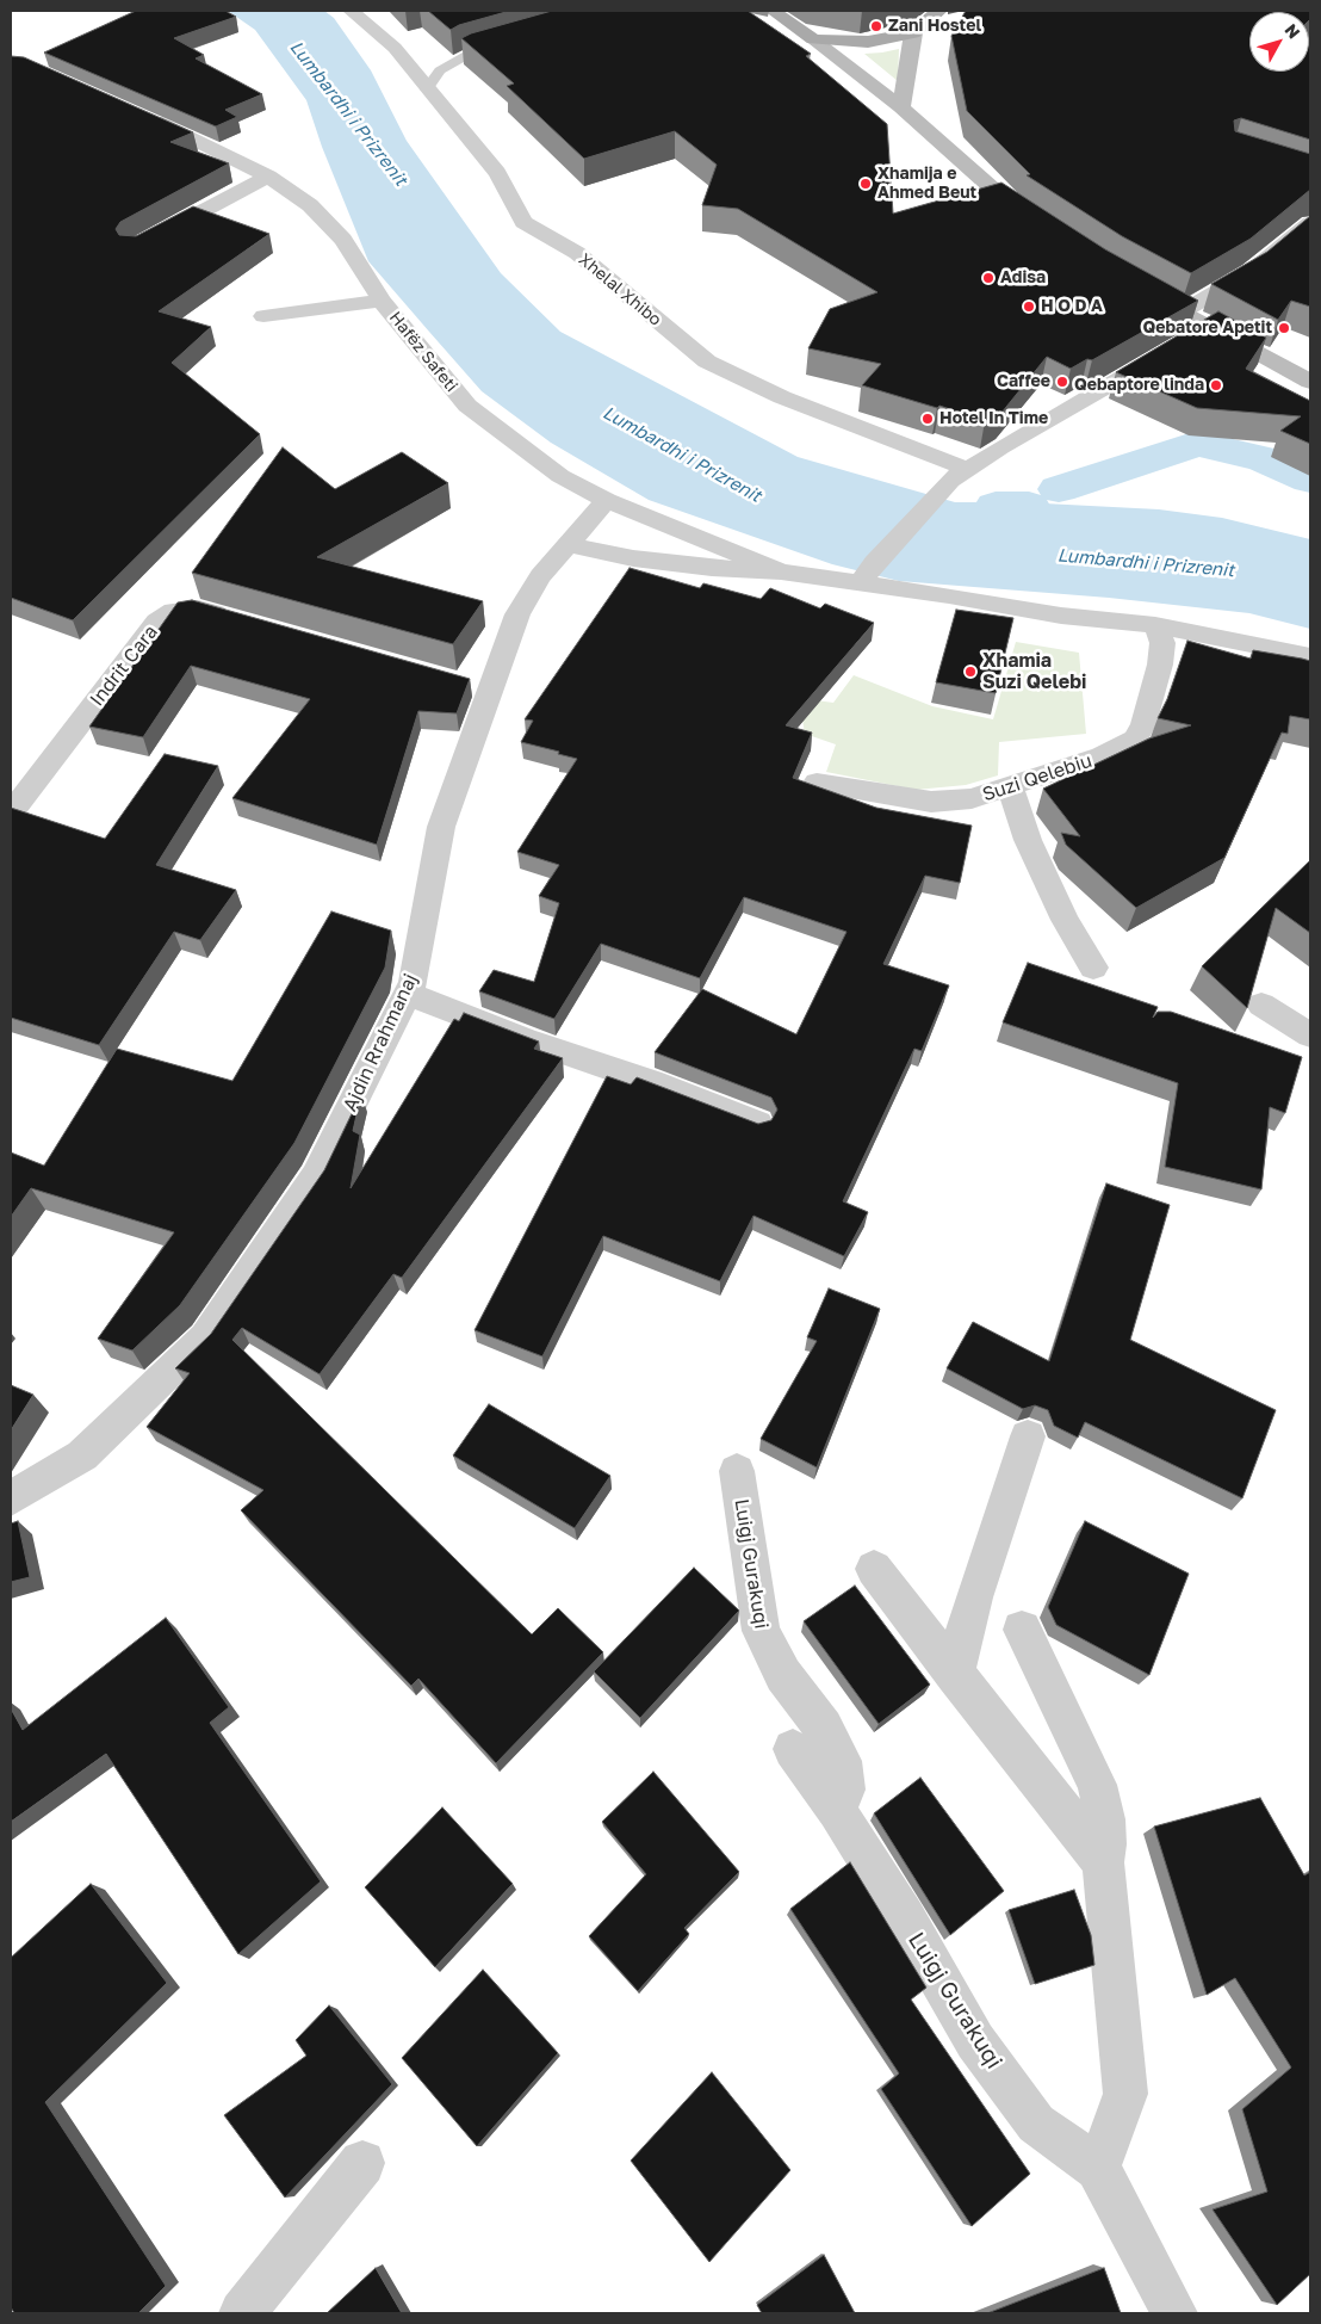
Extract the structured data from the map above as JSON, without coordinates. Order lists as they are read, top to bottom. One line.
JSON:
{"streets":{"street":["Xhelal Xhibo","Hafëz Safeti","Indrit Cara","Suzi Qelebiu","Ajdin Rrahmanaj","Luigj Gurakuqi"]},"crossings":[["Hafëz Safeti","Ajdin Rrahmanaj"]],"water":["Lumbardhi i Prizrenit"],"places":["Zani Hostel","Xhamija e Ahmed Beut","Adisa","H O D A","Qebatore Apetit","Caffee","Qebaptore linda","Hotel In Time","Xhamia Suzi Qelebi"],"north":"top right"}
